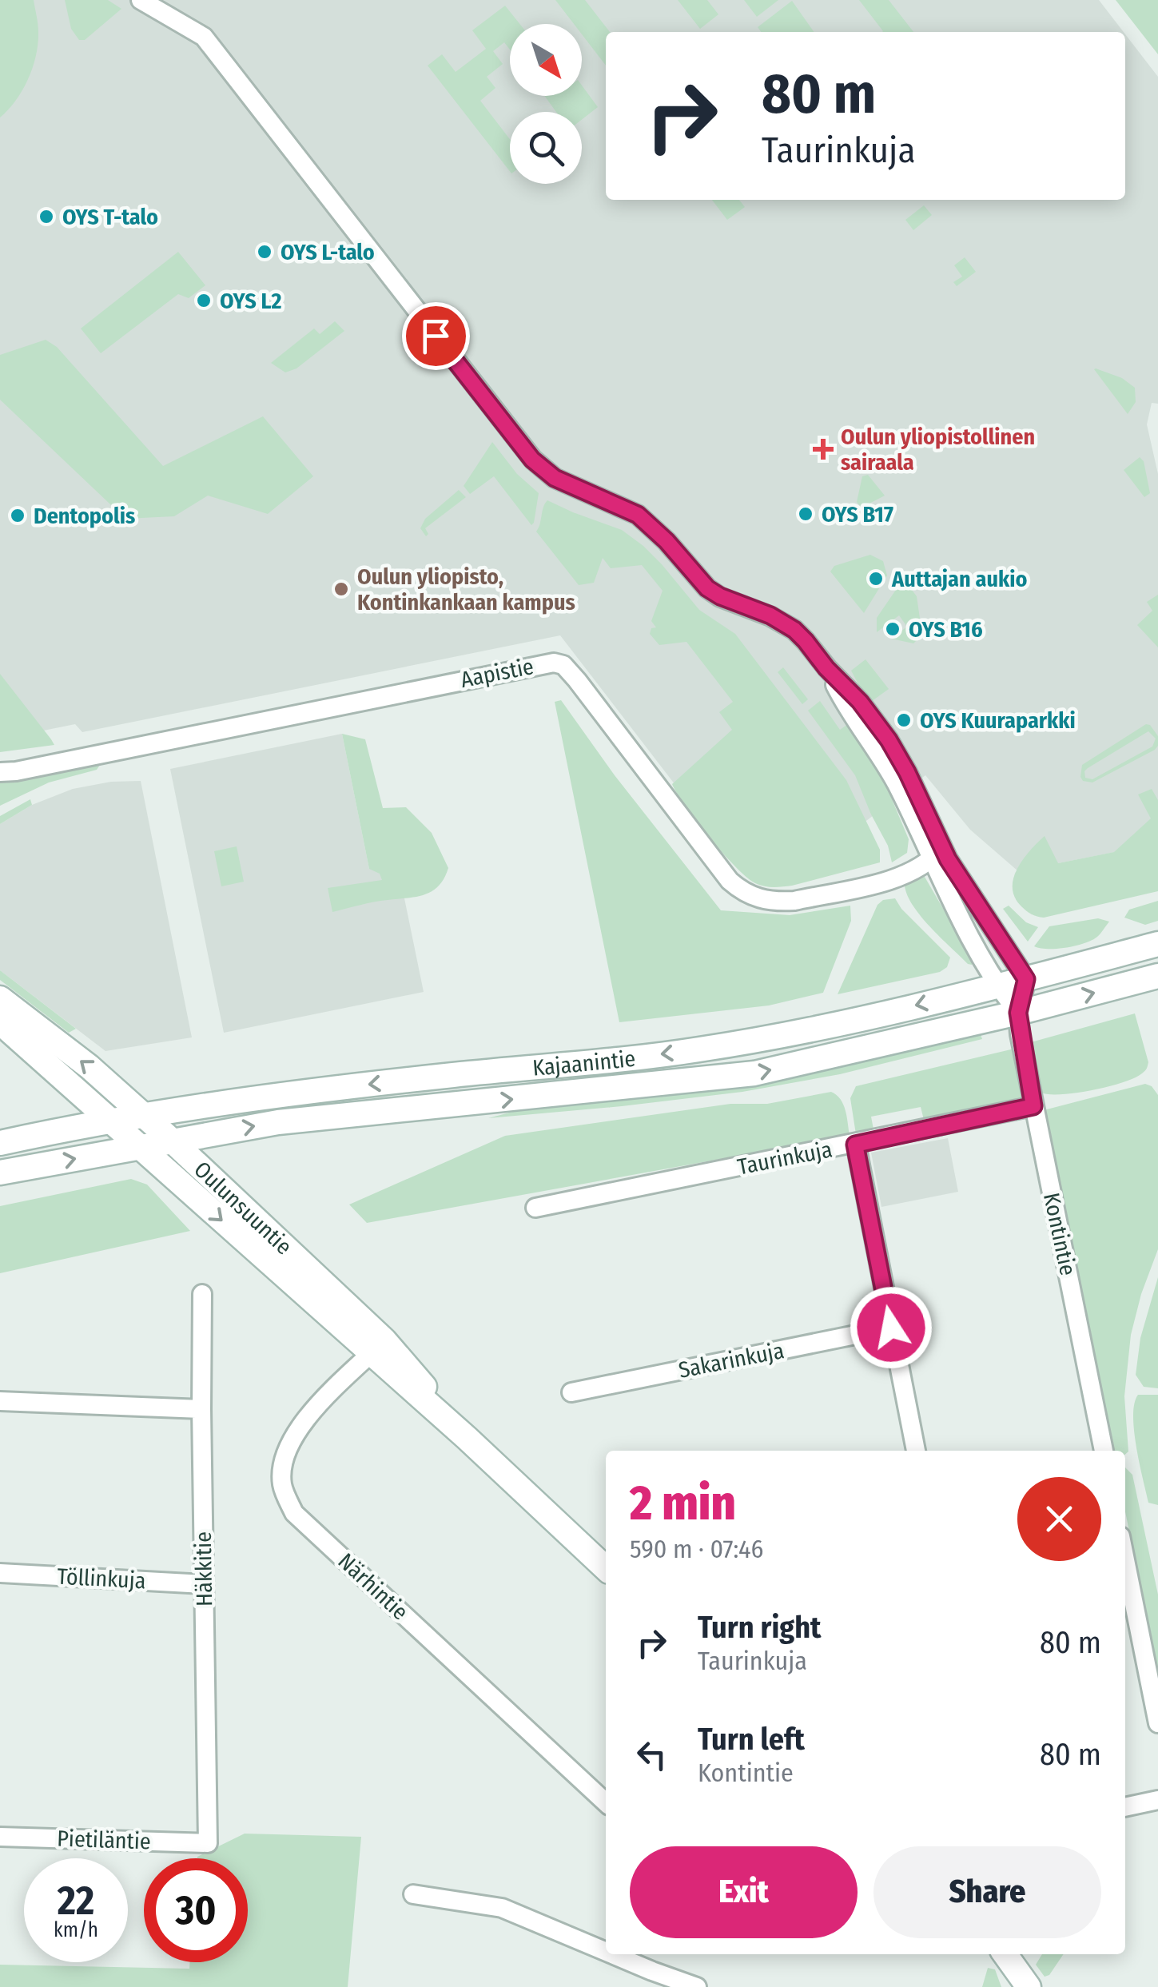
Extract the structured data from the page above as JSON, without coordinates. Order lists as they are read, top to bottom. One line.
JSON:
{"streets":{"main road":["Kajaanintie","Oulunsuuntie"],"street":["Aapistie","Taurinkuja","Kontintie","Sakarinkuja","Häkkitie","Töllinkuja","Närhintie","Pietiläntie"]},"crossings":[["Kajaanintie","Oulunsuuntie"],["Kajaanintie","Kontintie"],["Taurinkuja","Kontintie"],["Oulunsuuntie","Närhintie"],["Häkkitie","Töllinkuja"],["Häkkitie","Pietiläntie"]],"places":{"other":["OYS T-talo","OYS L-talo","OYS L2","OYS B17","Dentopolis","Auttajan aukio","Oulun yliopisto, Kontinkankaan kampus","OYS B16","OYS Kuuraparkki"],"health":["Oulun yliopistollinen sairaala"]},"north":"bottom right","page":{"turn":["80 m","Taurinkuja"],"heading":["2 min","590 m · 07:46"],"list":[{"name":"Turn right","note":"Taurinkuja","value":"80 m"},{"name":"Turn left","note":"Kontintie","value":"80 m"}],"buttons":["Exit","Share"],"speed":"22 km/h","limit":"30"}}
